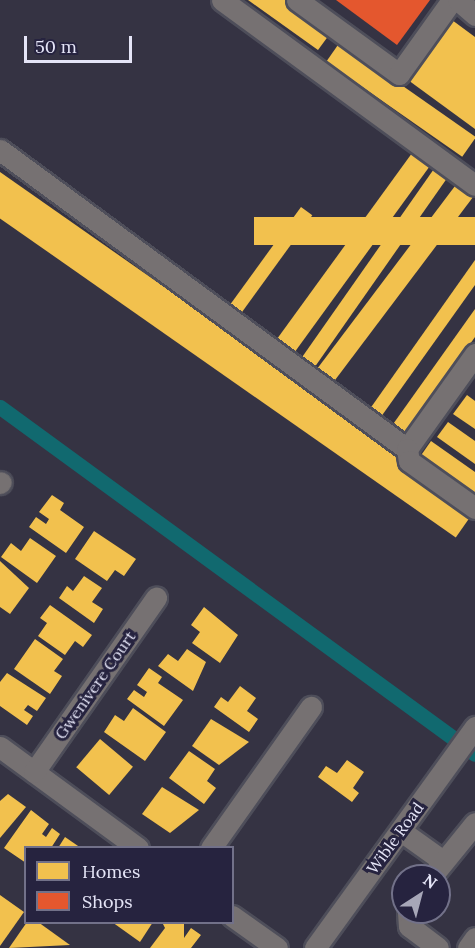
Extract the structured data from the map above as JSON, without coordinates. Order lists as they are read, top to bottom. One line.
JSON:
{"streets":{"street":["Gwenivere Court","Wible Road"]},"legend":["Homes","Shops"],"scale_bar":"50 m","north":"top right"}
